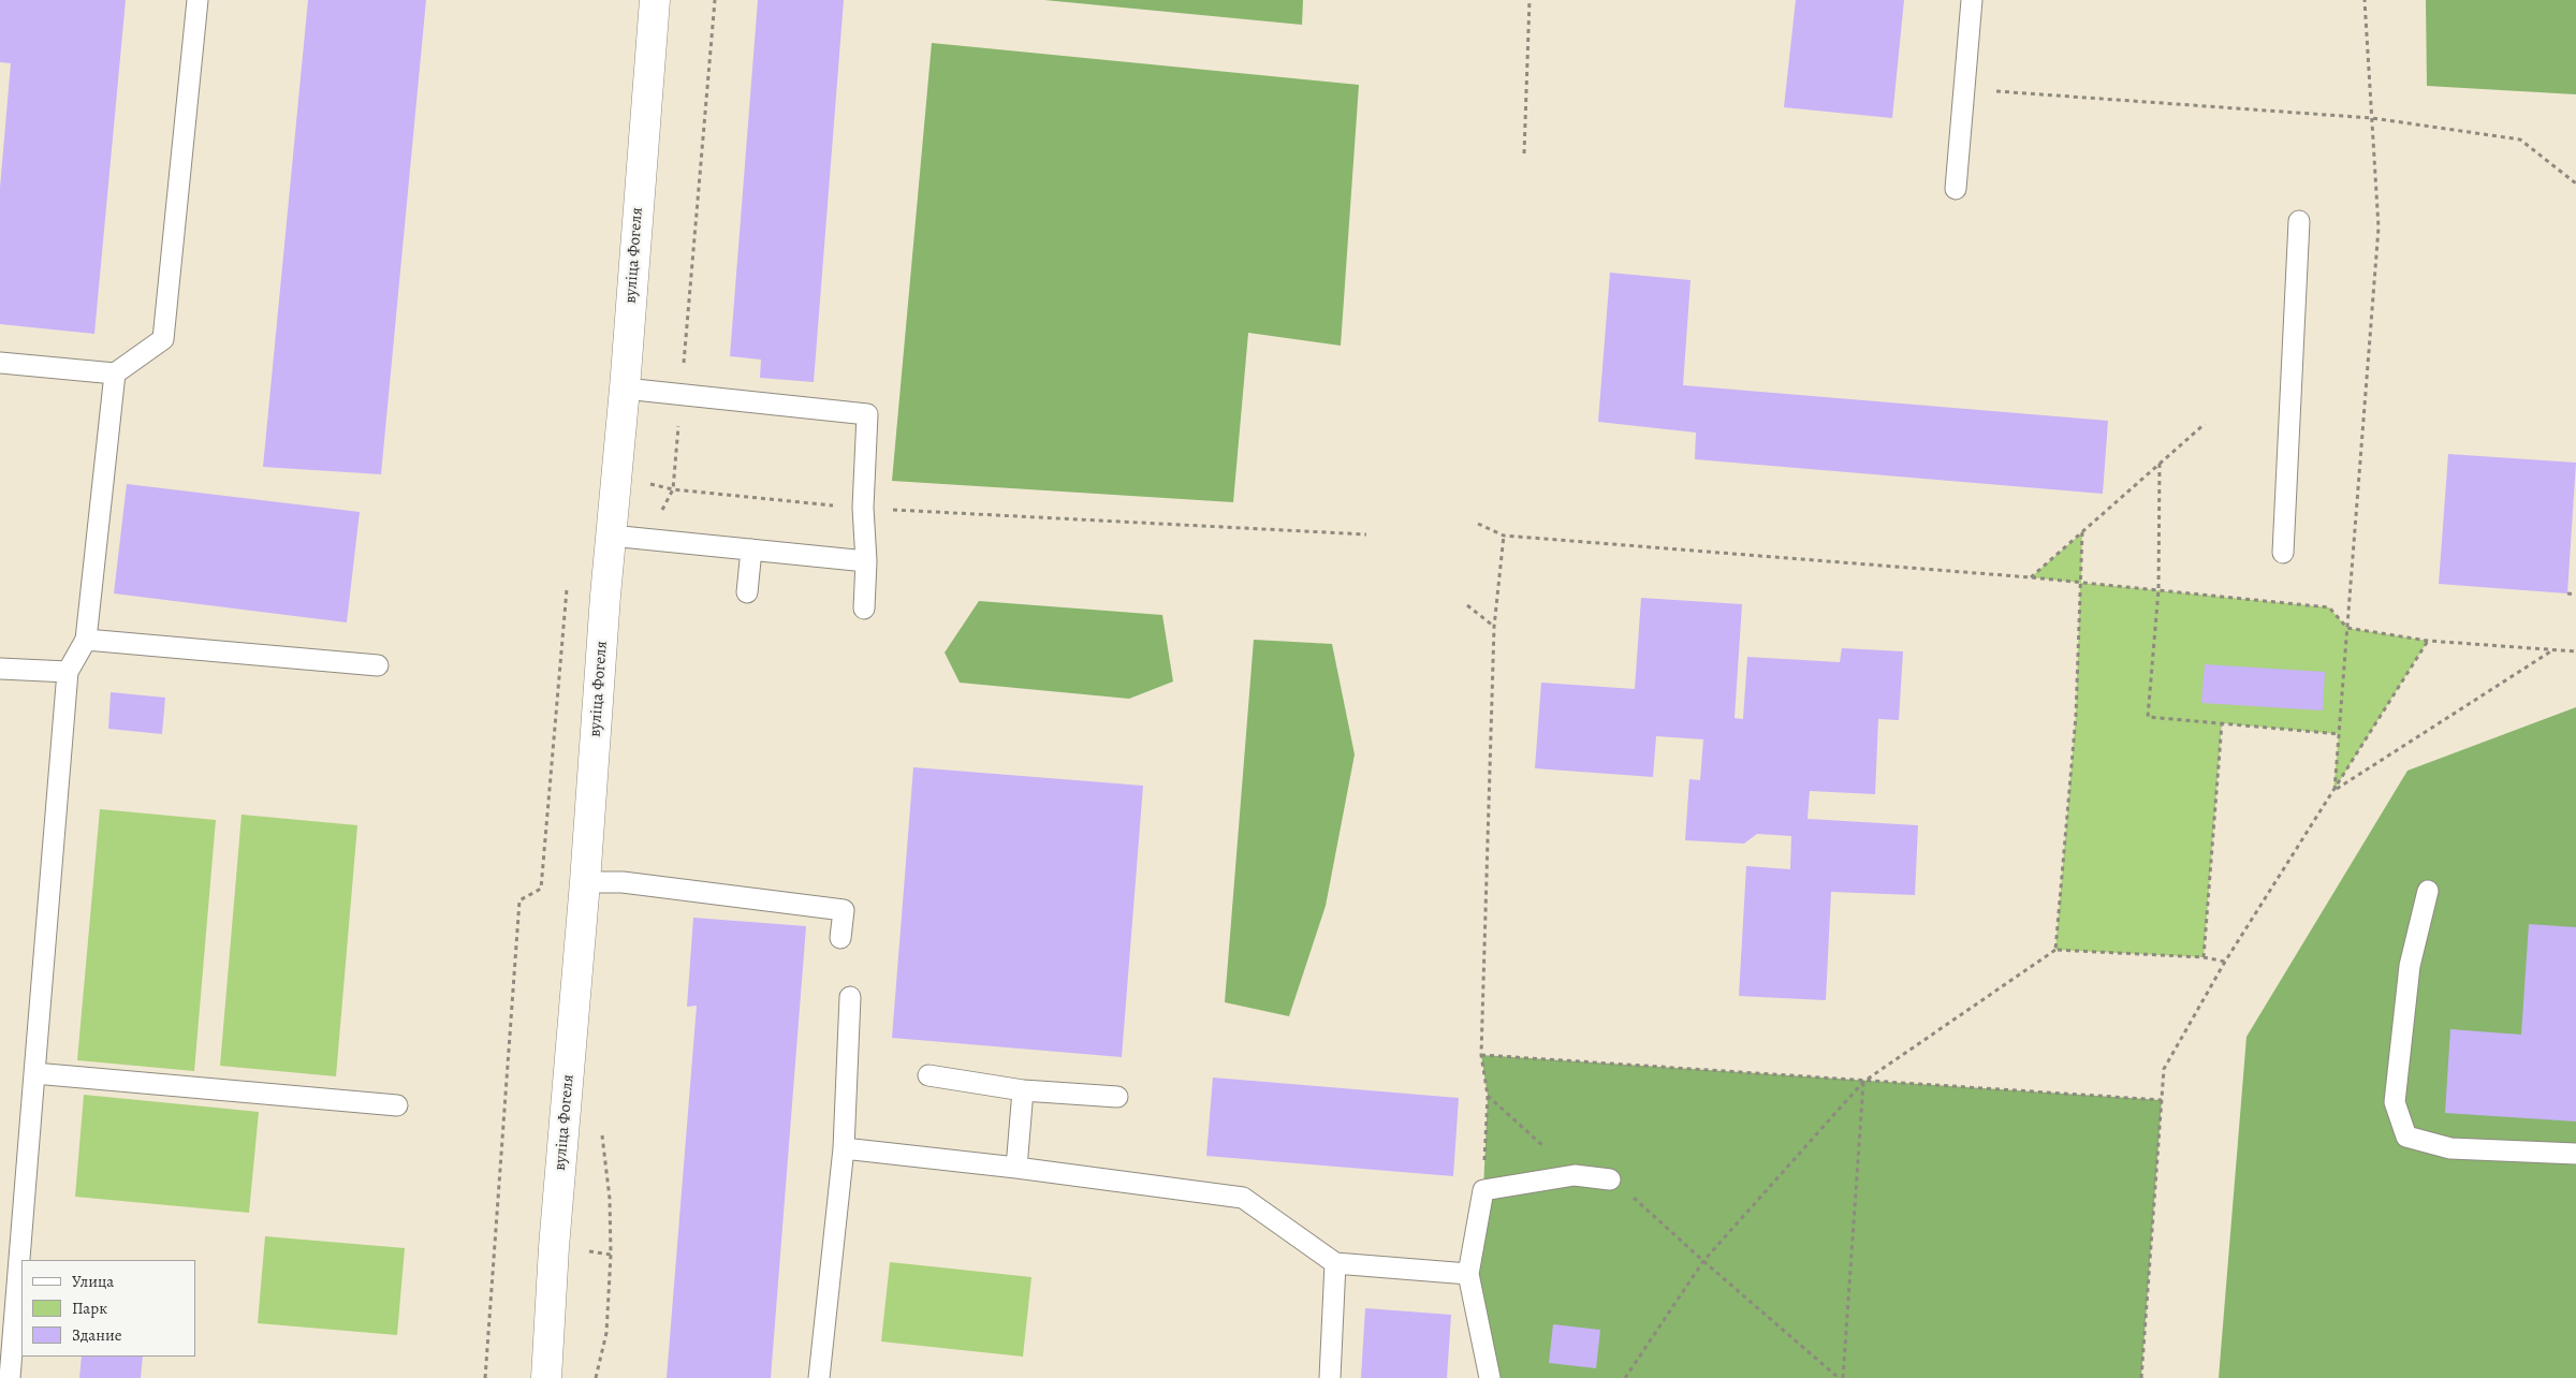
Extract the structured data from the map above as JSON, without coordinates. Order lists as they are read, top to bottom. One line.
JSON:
{"streets":{"street":["вуліца Фогеля"]},"legend":["Улица","Парк","Здание"]}
